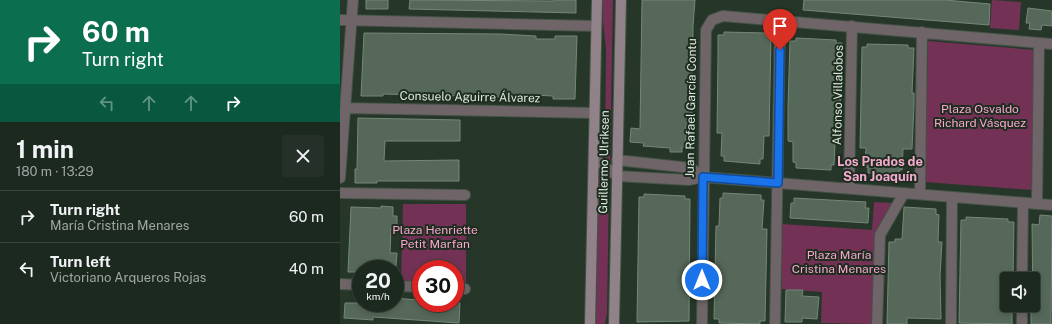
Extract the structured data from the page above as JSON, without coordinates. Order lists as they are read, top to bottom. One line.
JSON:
{"streets":{"main road":["Guillermo Ulriksen"],"street":["Alfonso Villalobos","Consuelo Aguirre Álvarez","Juan Rafael García Contu"]},"crossings":[["Alfonso Villalobos","Juan Rafael García Contu"],["Consuelo Aguirre Álvarez","Guillermo Ulriksen"]],"districts":["Los Prados de San Joaquín"],"parks":["Plaza Osvaldo Richard Vásquez","Plaza Henriette Petit Marfan","Plaza María Cristina Menares"],"page":{"turn":["60 m","Turn right"],"heading":["1 min","180 m · 13:29"],"list":[{"name":"Turn right","note":"María Cristina Menares","value":"60 m"},{"name":"Turn left","note":"Victoriano Arqueros Rojas","value":"40 m"}],"speed":"20 km/h","limit":"30"}}
